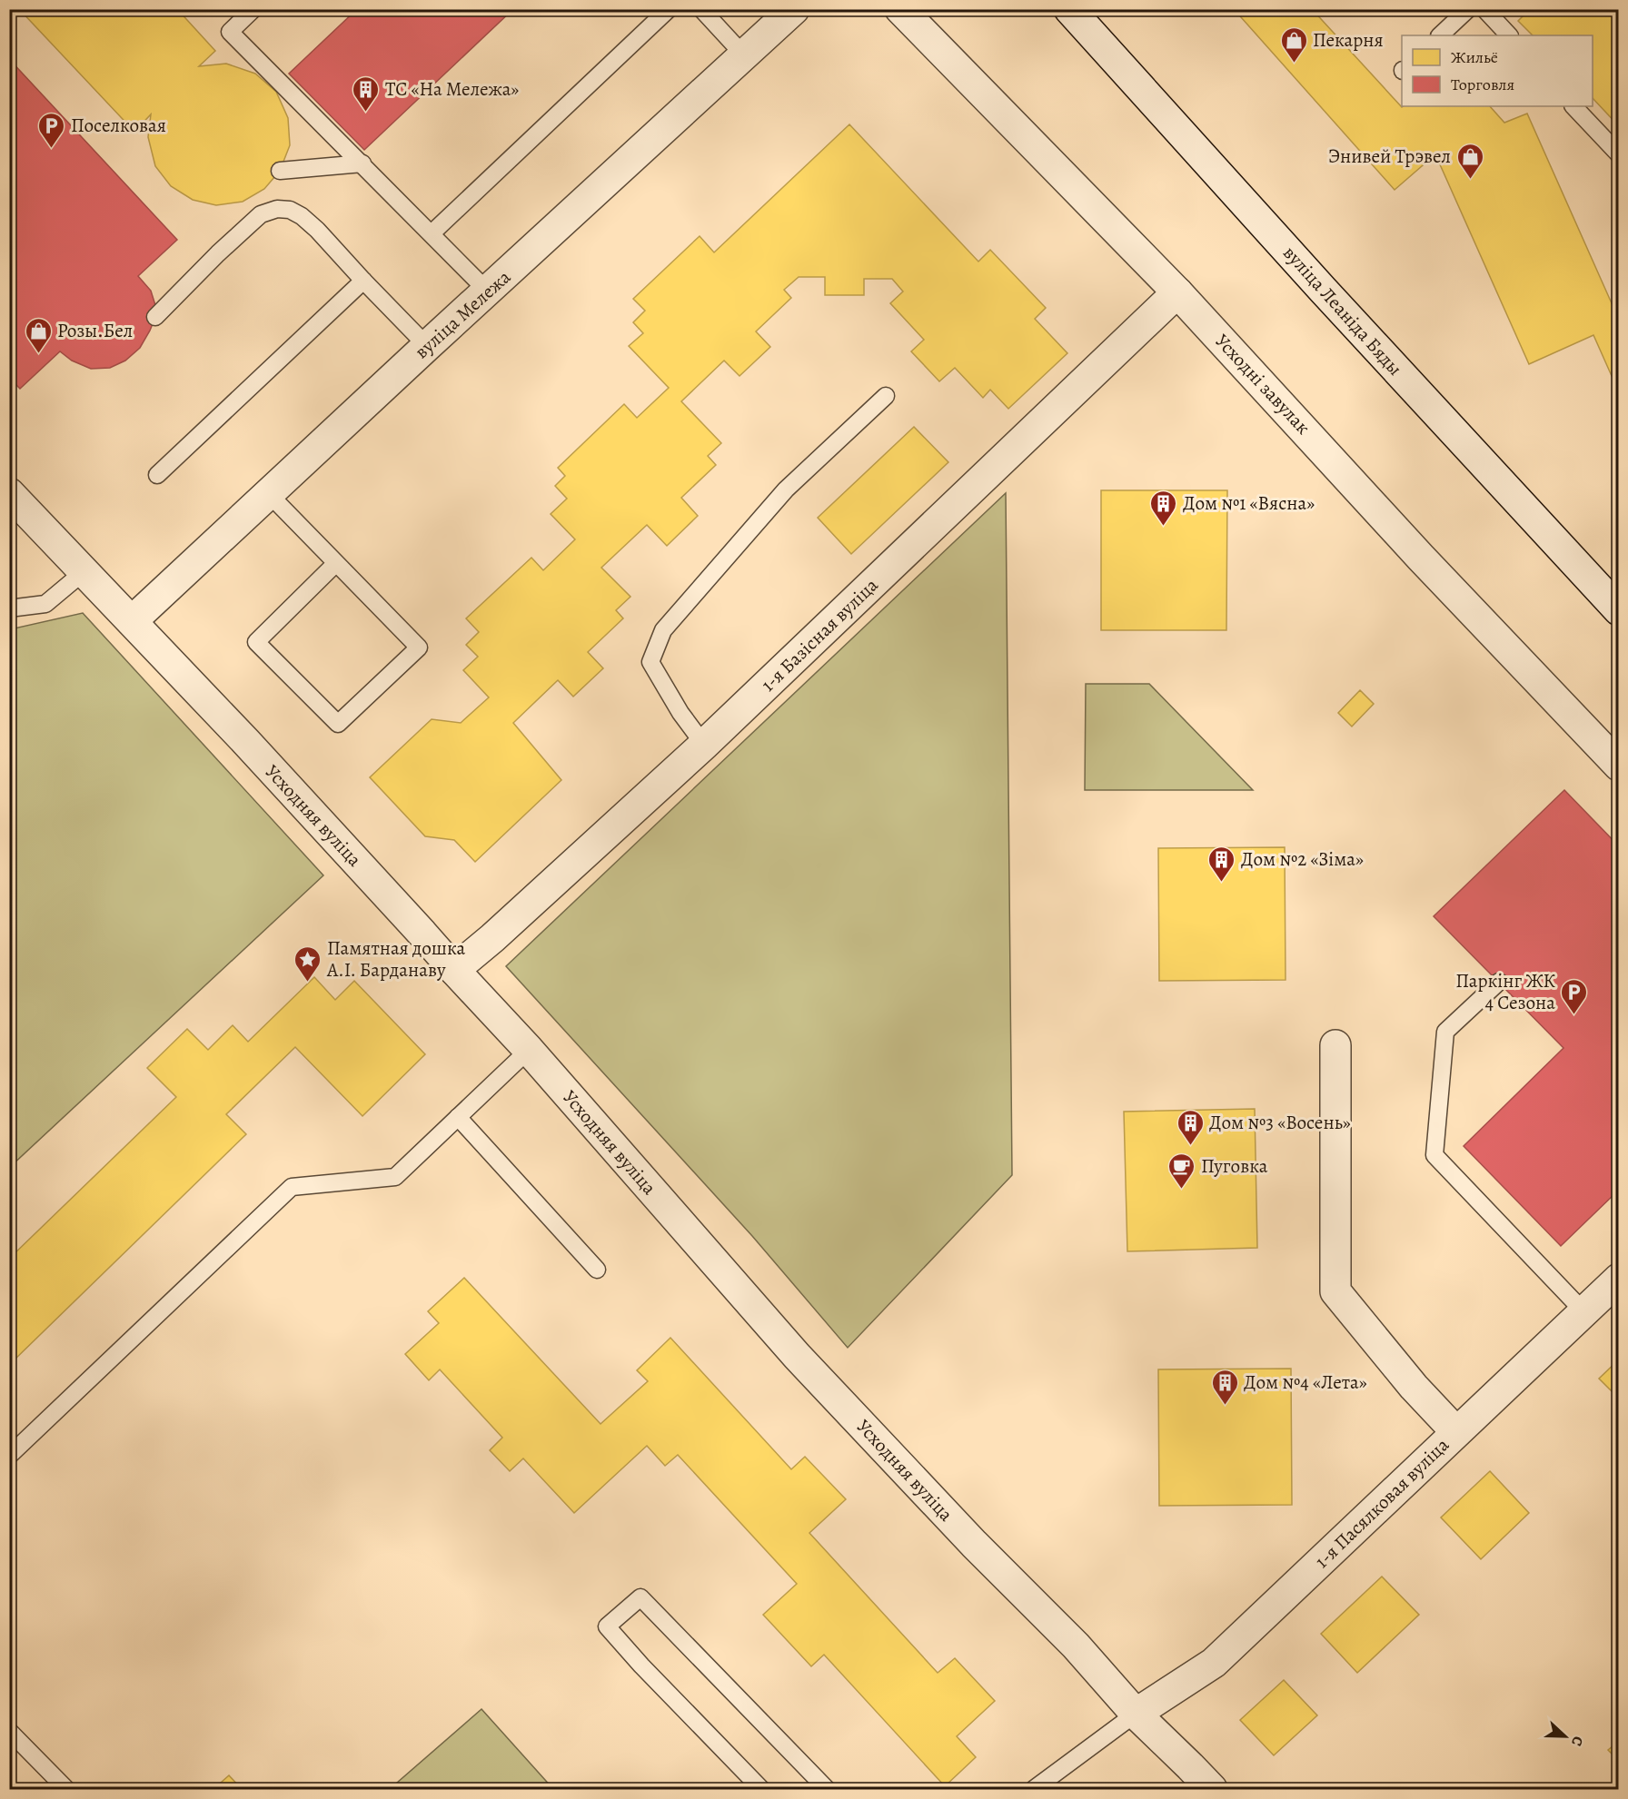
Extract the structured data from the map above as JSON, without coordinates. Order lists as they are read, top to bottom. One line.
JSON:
{"streets":{"street":["вуліца Леаніда Бяды","вуліца Мележа","Усходні завулак","1-я Базісная вуліца","Усходняя вуліца","1-я Пасялковая вуліца"]},"crossings":[["вуліца Мележа","Усходняя вуліца"],["Усходні завулак","1-я Базісная вуліца"],["1-я Базісная вуліца","Усходняя вуліца"],["Усходняя вуліца","1-я Пасялковая вуліца"]],"places":{"shop":["Пекарня","Энивей Трэвел","Розы.Бел"],"building":["ТС «На Мележа»","Дом №1 «Вясна»","Дом №2 «Зіма»","Дом №3 «Восень»","Дом №4 «Лета»"],"parking":["Поселковая","Паркінг ЖК 4 Сезона"],"place":["Памятная дошка А.І. Барданаву"],"cafe":["Пуговка"]},"legend":["Жильё","Торговля"],"north":"right"}
